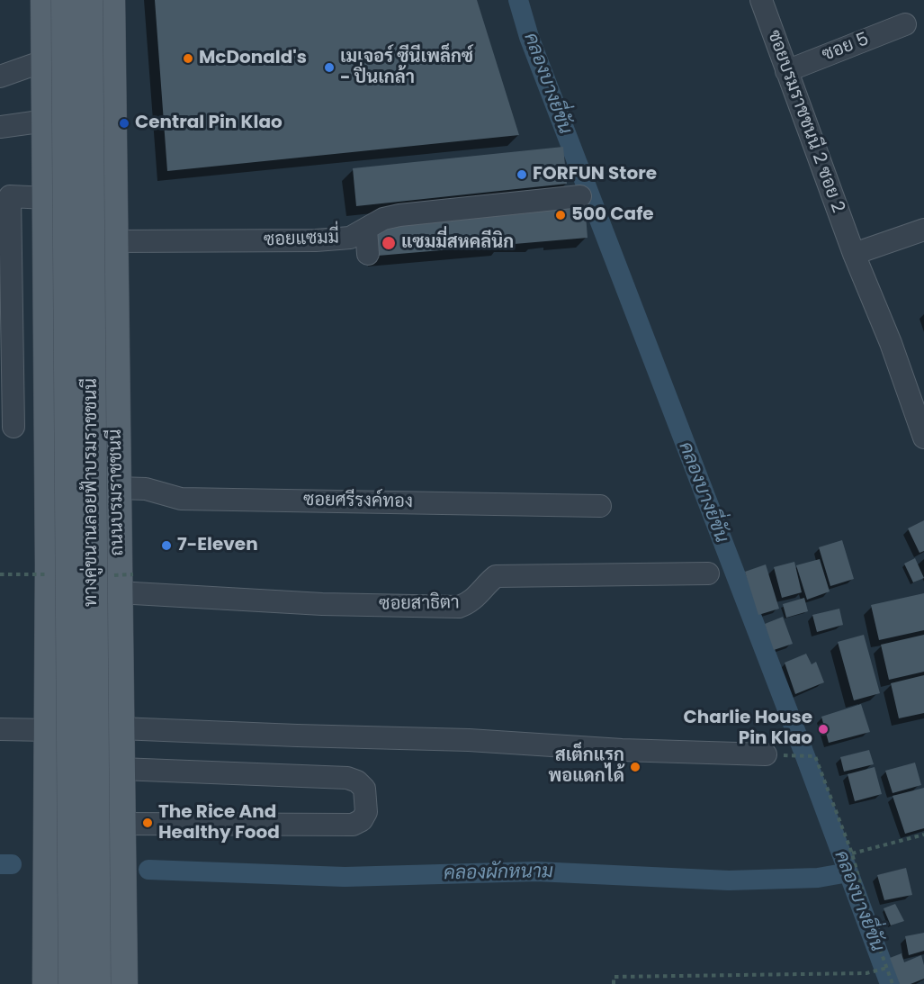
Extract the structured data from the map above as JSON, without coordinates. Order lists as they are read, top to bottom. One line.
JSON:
{"streets":{"main road":["ทางคู่ขนานลอยฟ้าบรมราชชนนี","ถนนบรมราชชนนี"],"street":["ซอย 5","ซอยบรมราชชนนี 2 ซอย 2","ซอยแซมมี่","ซอยศรีรงค์ทอง","ซอยสาธิตา"]},"crossings":[["ซอย 5","ซอยบรมราชชนนี 2 ซอย 2"],["ซอยแซมมี่","ถนนบรมราชชนนี"],["ถนนบรมราชชนนี","ซอยศรีรงค์ทอง"],["ถนนบรมราชชนนี","ซอยสาธิตา"]],"water":["คลองบางยี่ขัน","คลองผักหนาม"],"places":["McDonald's","เมเจอร์ ซีนีเพล็กซ์ - ปิ่นเกล้า","Central Pin Klao","FORFUN Store","500 Cafe","แซมมี่สหคลีนิก","7-Eleven","Charlie House Pin Klao","สเต็กแรก พอแดกได้","The Rice And Healthy Food"]}
